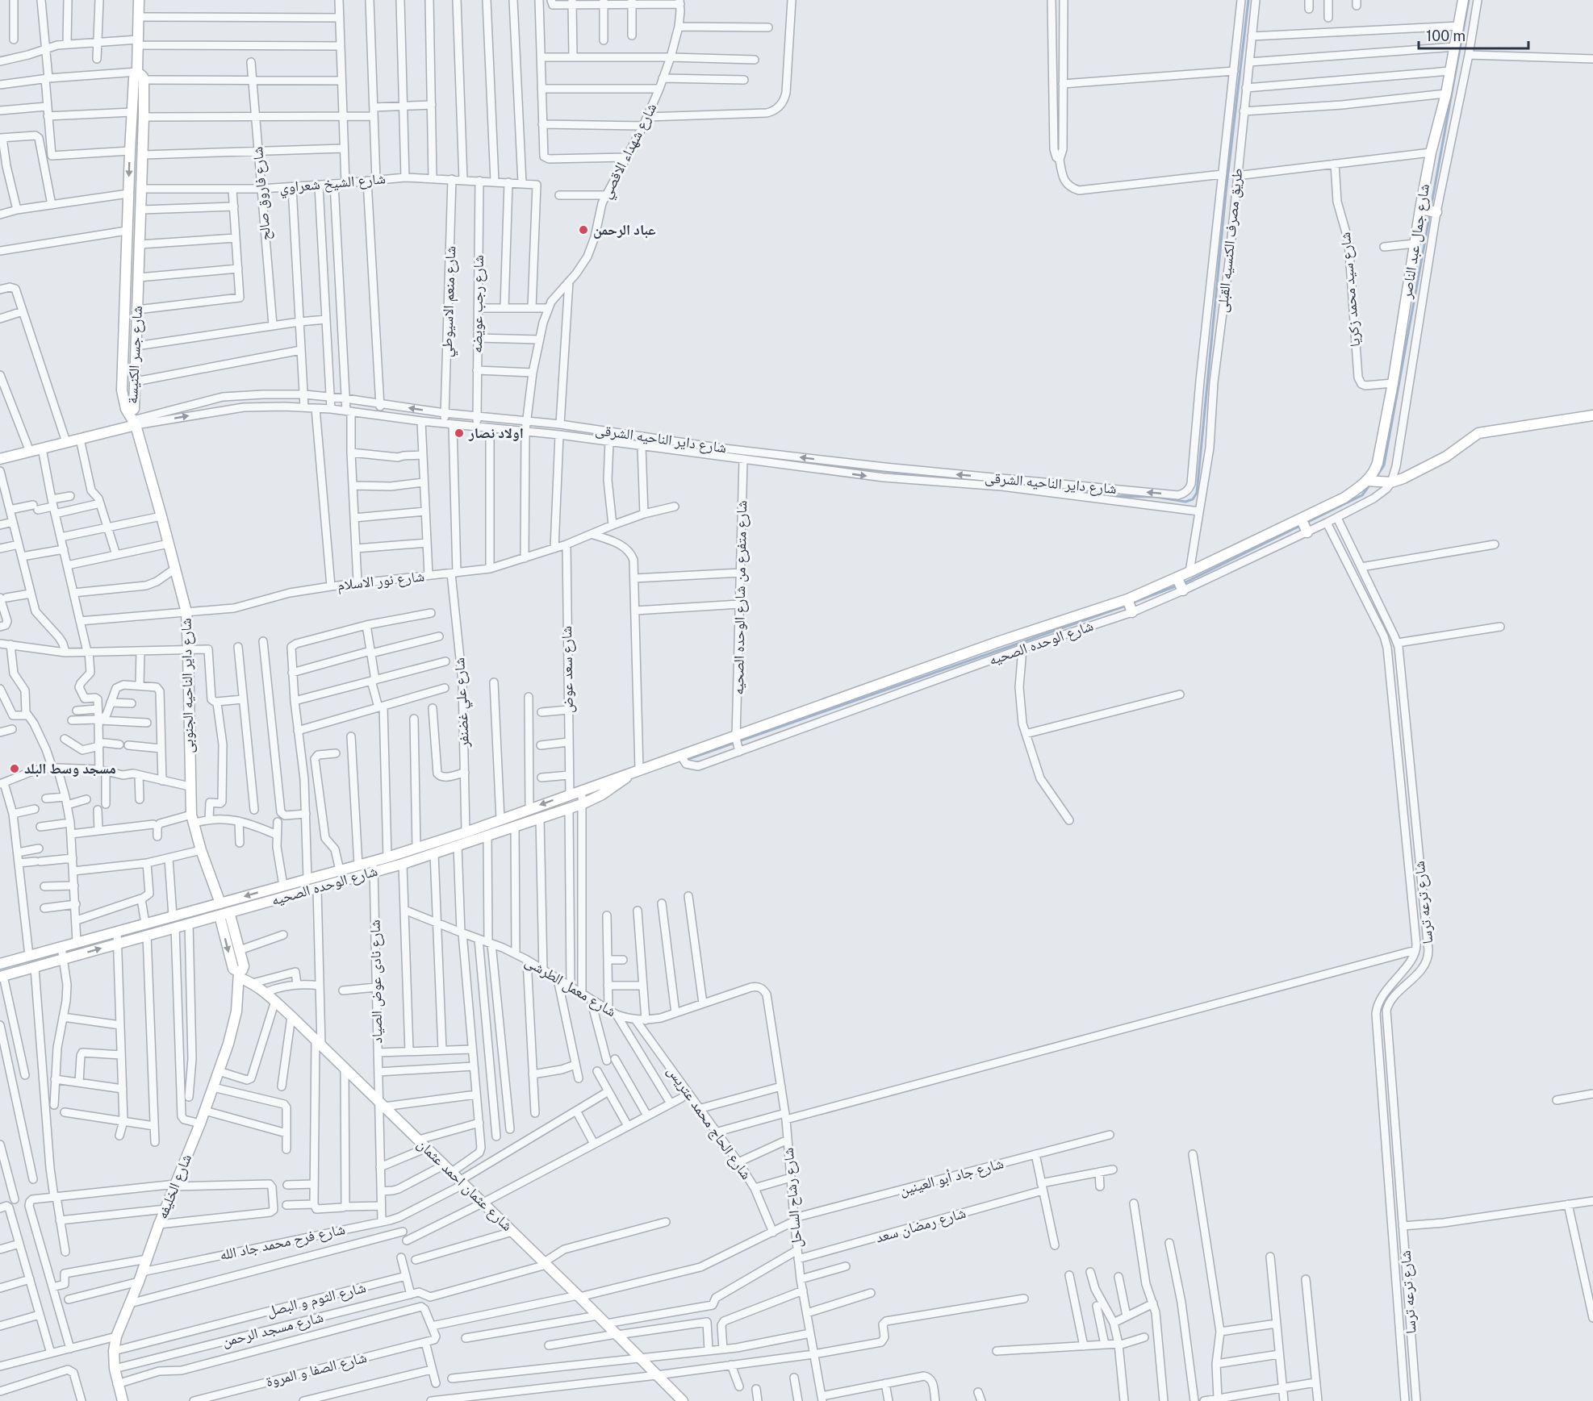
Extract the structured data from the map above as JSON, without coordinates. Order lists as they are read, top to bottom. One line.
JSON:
{"streets":{"street":["شارع شهداء الاقصي","شارع الشيخ شعراوي","شارع فاروق صالح","طريق مصرف الكنسيه القبلى","شارع جمال عبد الناصر","شارع سيد محمد زكريا","شارع منعم الاسيوطي","شارع رجب عويضه","شارع جسر الكنيسة","شارع داير الناحيه الشرقى","شارع نور الاسلام","شارع متفرع من شارع الوحده الصحيه","شارع الوحده الصحيه","شارع سعد عوض","شارع داير الناحيه الجنوبى","شارع علي غضنفر","شارع ترعه ترسا","شارع نادى عوض الصياد","شارع معمل الطرشى","شارع الحاج محمد عتريس","شارع جاد أبو العينين","شارع عثمان احمد عثمان","شارع الخليفه","شارع رشاح الساحل","شارع رمضان سعد","شارع فرح محمد جاد الله","شارع الثوم و البصل","شارع مسجد الرحمن","شارع الصفا و المروة"]},"crossings":[["شارع شهداء الاقصي","شارع داير الناحيه الشرقى"],["شارع شهداء الاقصي","شارع نور الاسلام"],["شارع الشيخ شعراوي","شارع فاروق صالح"],["شارع الشيخ شعراوي","شارع منعم الاسيوطي"],["شارع الشيخ شعراوي","شارع رجب عويضه"],["شارع الشيخ شعراوي","شارع جسر الكنيسة"],["طريق مصرف الكنسيه القبلى","شارع داير الناحيه الشرقى"],["طريق مصرف الكنسيه القبلى","شارع الوحده الصحيه"],["شارع جمال عبد الناصر","شارع سيد محمد زكريا"],["شارع جمال عبد الناصر","شارع الوحده الصحيه"],["شارع منعم الاسيوطي","شارع داير الناحيه الشرقى"],["شارع منعم الاسيوطي","شارع علي غضنفر"],["شارع رجب عويضه","شارع داير الناحيه الشرقى"],["شارع جسر الكنيسة","شارع داير الناحيه الشرقى"],["شارع جسر الكنيسة","شارع داير الناحيه الجنوبى"],["شارع داير الناحيه الشرقى","شارع متفرع من شارع الوحده الصحيه"],["شارع داير الناحيه الشرقى","شارع داير الناحيه الجنوبى"],["شارع داير الناحيه الشرقى","شارع علي غضنفر"],["شارع نور الاسلام","شارع سعد عوض"],["شارع نور الاسلام","شارع داير الناحيه الجنوبى"],["شارع نور الاسلام","شارع علي غضنفر"],["شارع متفرع من شارع الوحده الصحيه","شارع الوحده الصحيه"],["شارع الوحده الصحيه","شارع سعد عوض"],["شارع الوحده الصحيه","شارع داير الناحيه الجنوبى"],["شارع الوحده الصحيه","شارع علي غضنفر"],["شارع الوحده الصحيه","شارع ترعه ترسا"],["شارع الوحده الصحيه","شارع نادى عوض الصياد"],["شارع الوحده الصحيه","شارع الخليفه"],["شارع نادى عوض الصياد","شارع عثمان احمد عثمان"],["شارع نادى عوض الصياد","شارع فرح محمد جاد الله"],["شارع معمل الطرشى","شارع الحاج محمد عتريس"],["شارع معمل الطرشى","شارع رشاح الساحل"],["شارع الحاج محمد عتريس","شارع جاد أبو العينين"],["شارع جاد أبو العينين","شارع عثمان احمد عثمان"],["شارع جاد أبو العينين","شارع رشاح الساحل"],["شارع جاد أبو العينين","شارع الصفا و المروة"],["شارع عثمان احمد عثمان","شارع الخليفه"],["شارع عثمان احمد عثمان","شارع فرح محمد جاد الله"],["شارع عثمان احمد عثمان","شارع مسجد الرحمن"],["شارع الخليفه","شارع فرح محمد جاد الله"],["شارع الخليفه","شارع الثوم و البصل"],["شارع الخليفه","شارع مسجد الرحمن"],["شارع رشاح الساحل","شارع رمضان سعد"]],"places":["عباد الرحمن","اولاد نصار","مسجد وسط البلد"],"scale_bar":"100 m"}
